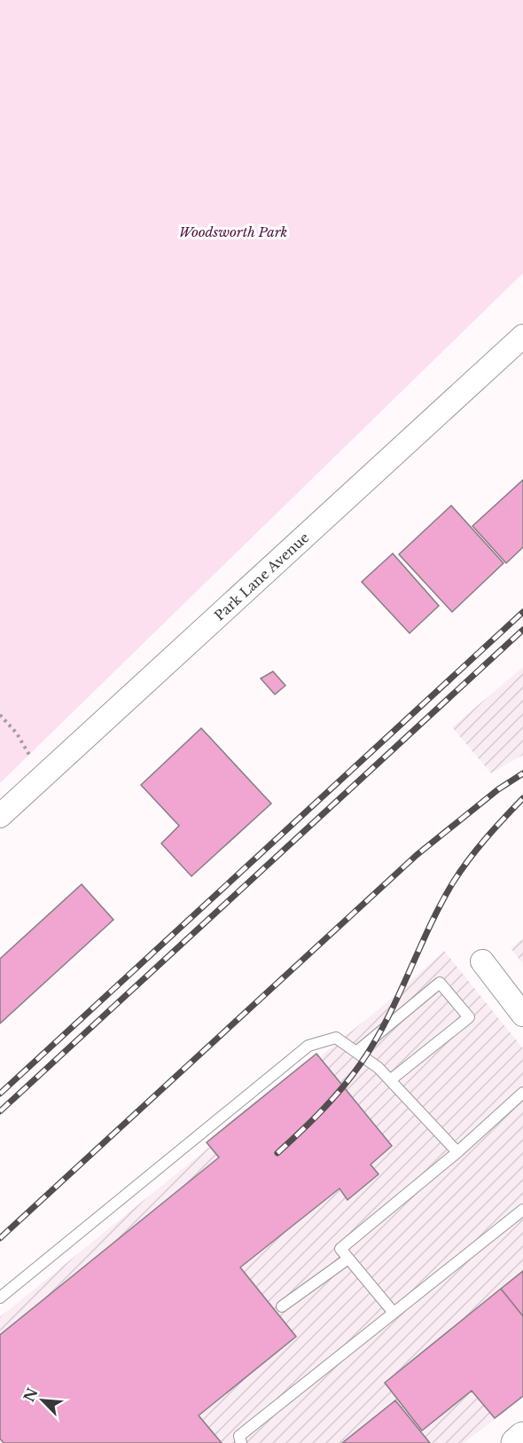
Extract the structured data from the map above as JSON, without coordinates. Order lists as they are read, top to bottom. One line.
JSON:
{"streets":{"street":["Park Lane Avenue"]},"parks":["Woodsworth Park"],"north":"top left"}
